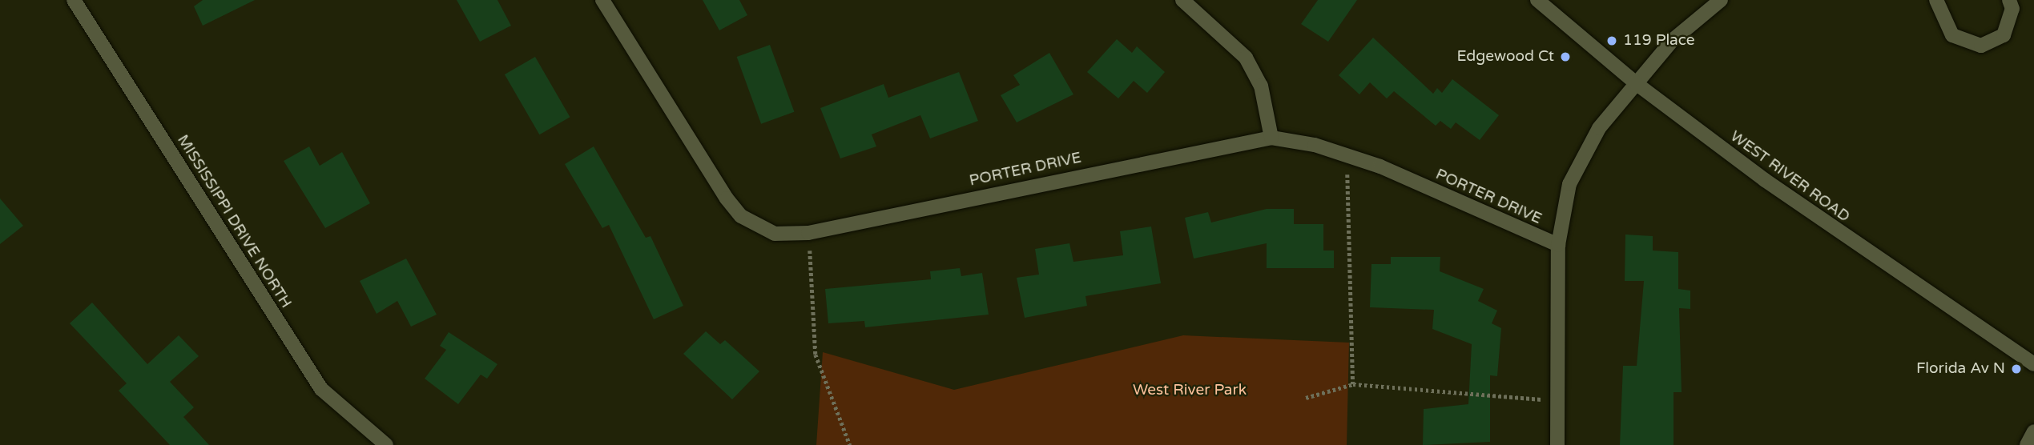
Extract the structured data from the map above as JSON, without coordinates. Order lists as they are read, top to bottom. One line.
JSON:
{"streets":{"street":["PORTER DRIVE","WEST RIVER ROAD","MISSISSIPPI DRIVE NORTH"]},"parks":["West River Park"],"places":["119 Place","Edgewood Ct","Florida Av N"]}
